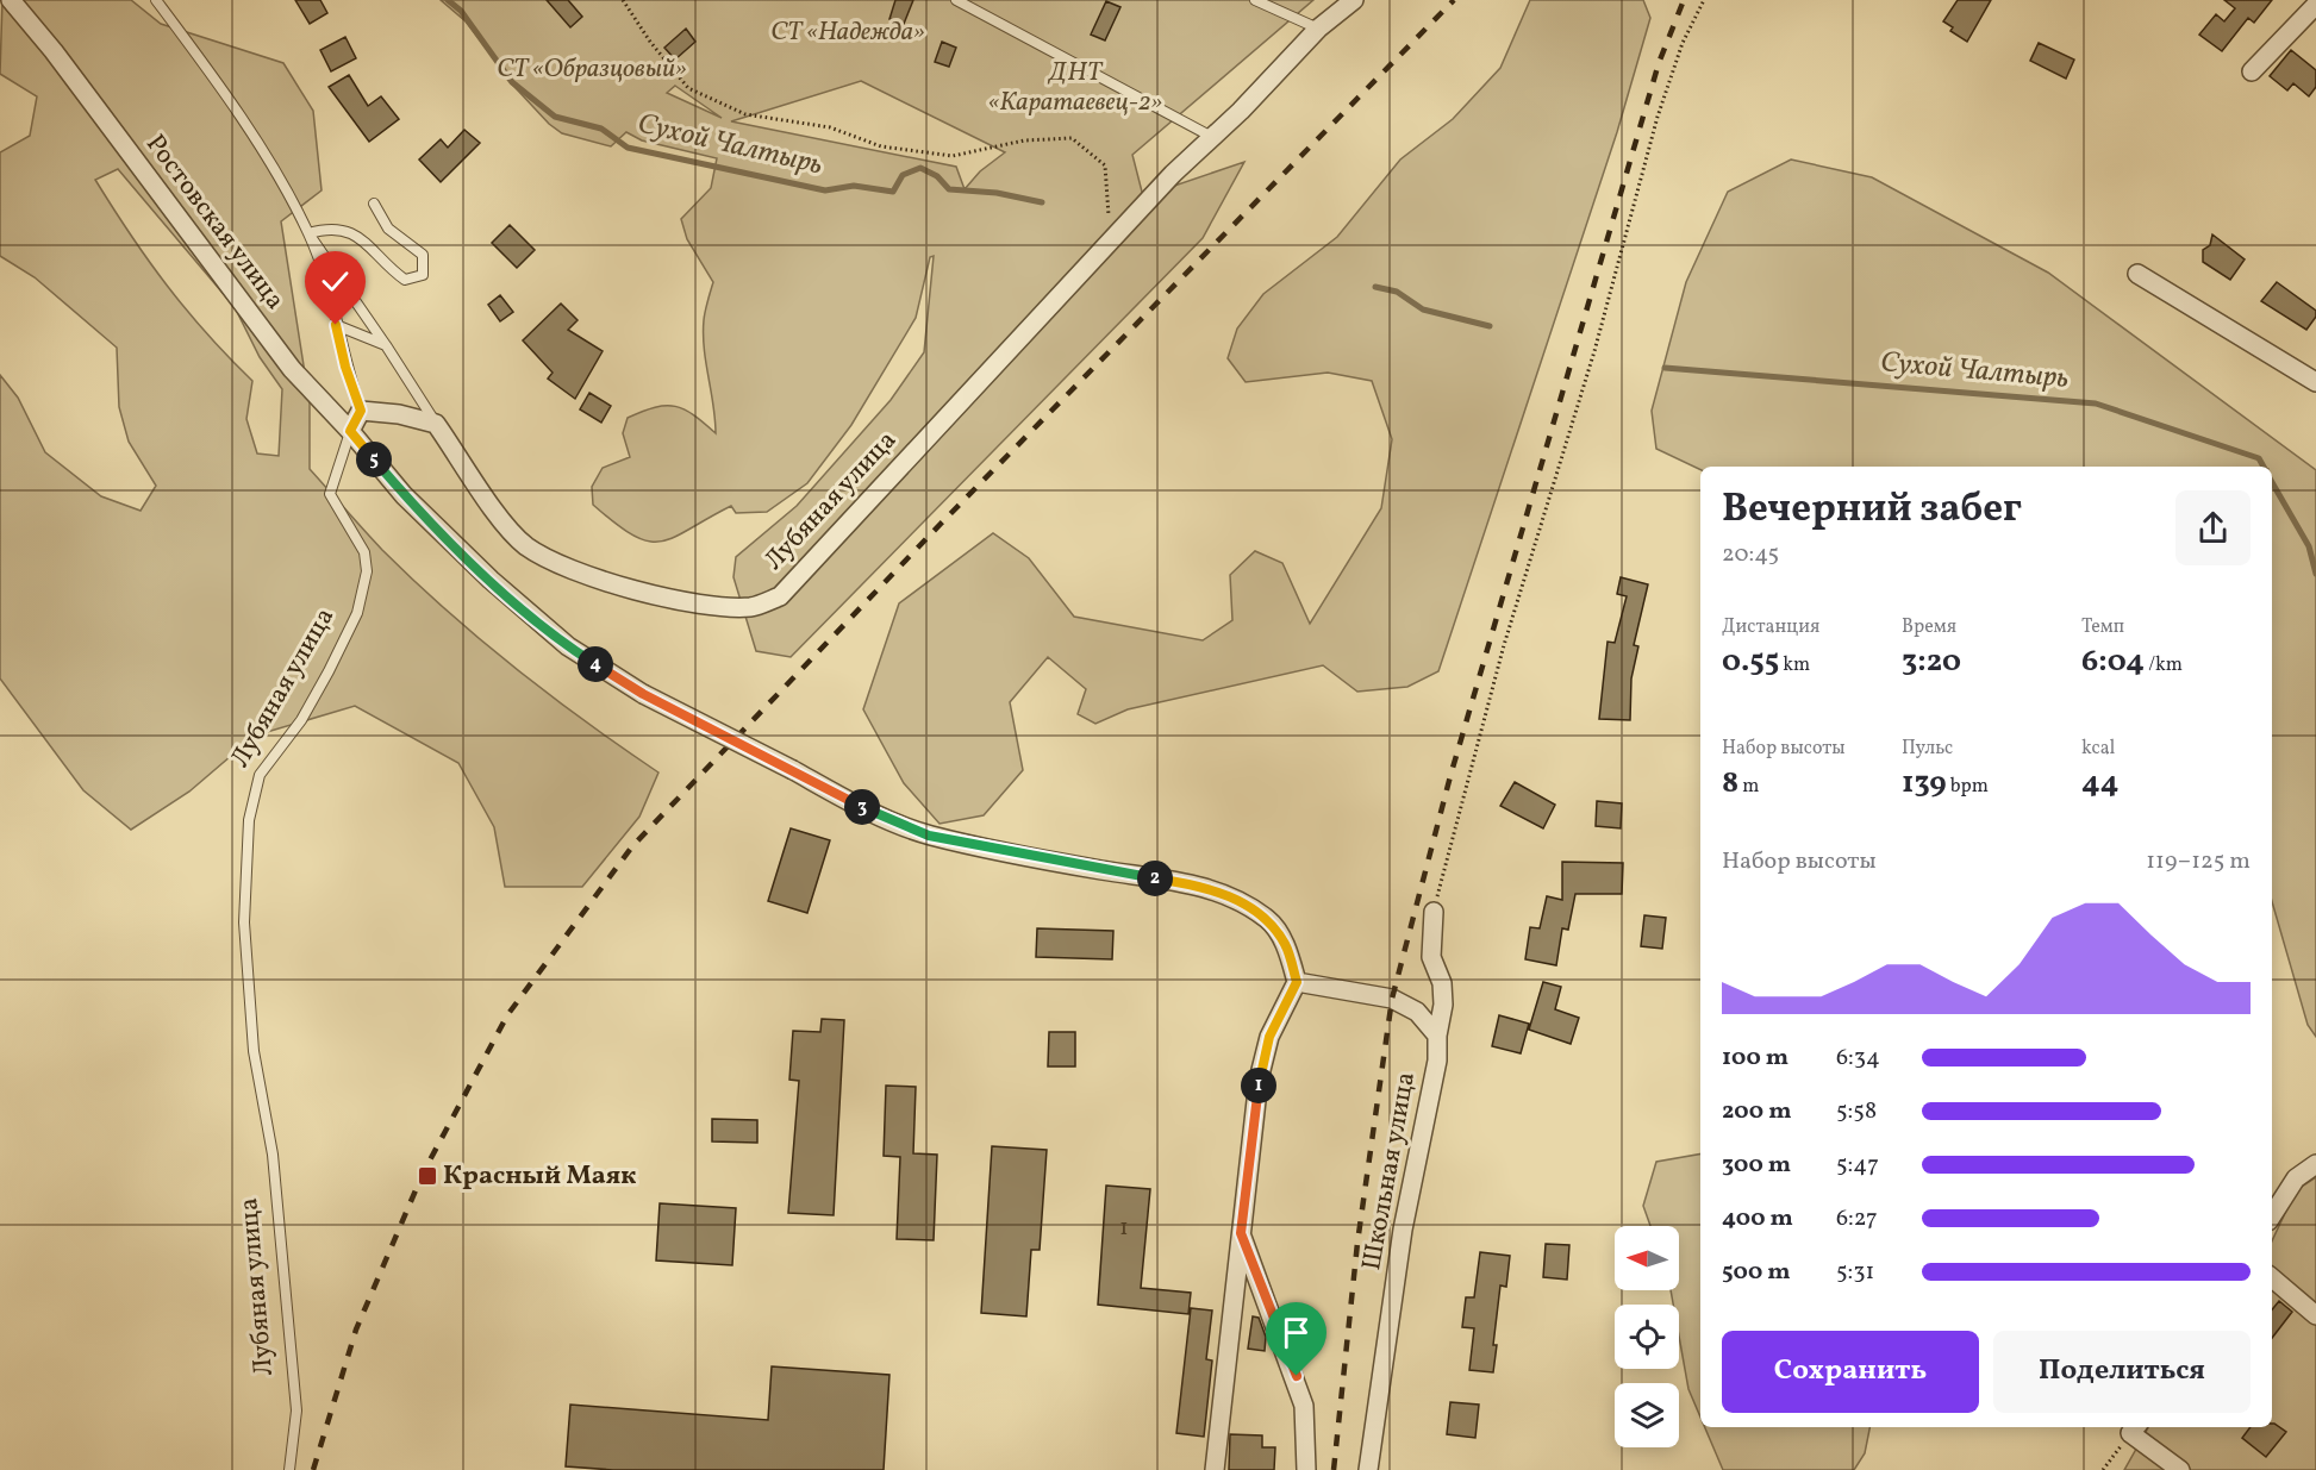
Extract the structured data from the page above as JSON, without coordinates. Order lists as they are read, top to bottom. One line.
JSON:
{"streets":{"street":["Ростовская улица","Лубяная улица","Школьная улица"]},"crossings":[["Ростовская улица","Лубяная улица"]],"water":["Сухой Чалтырь"],"parks":["СТ «Надежда»","СТ «Образцовый»","ДНТ «Каратаевец-2»"],"places":{"transit":["Красный Маяк"]},"house_numbers":["1"],"north":"left","page":{"pins":["5","4","3","2","1"],"heading":["Вечерний забег","20:45"],"stats":[["Дистанция","0.55 km"],["Время","3:20"],["Темп","6:04 /km"],["Набор высоты","8 m"],["Пульс","139 bpm"],["kcal","44"]],"chart":["Набор высоты","119–125 m"],"list":[{"name":"100 m","note":"6:34"},{"name":"200 m","note":"5:58"},{"name":"300 m","note":"5:47"},{"name":"400 m","note":"6:27"},{"name":"500 m","note":"5:31"}],"buttons":["Сохранить","Поделиться"]}}
